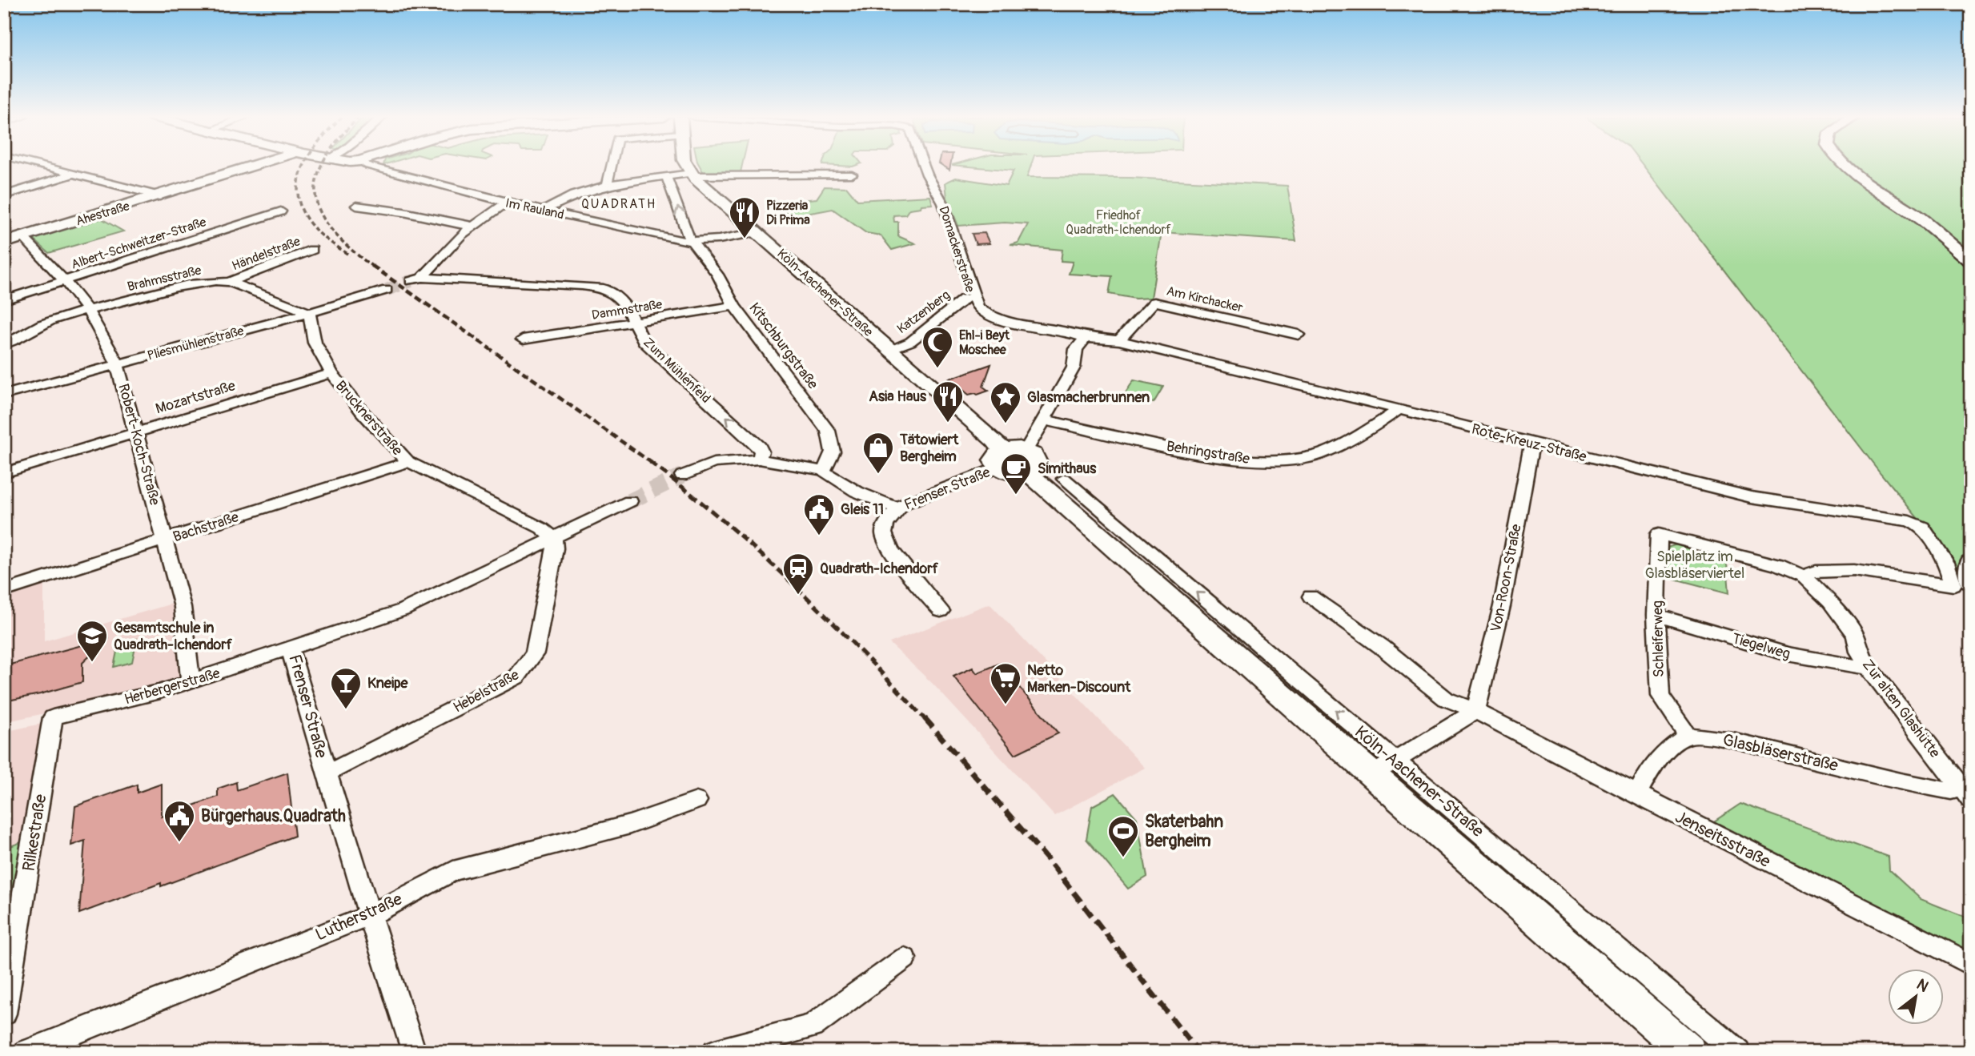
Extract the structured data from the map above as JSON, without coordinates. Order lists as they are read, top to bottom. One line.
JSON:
{"streets":{"main road":["Ahestraße","Köln-Aachener-Straße"],"street":["Im Rauland","Albert-Schweitzer-Straße","Domackerstraße","Händelstraße","Brahmsstraße","Am Kirchacker","Dammstraße","Katzenberg","Pliesmühlenstraße","Kitschburgstraße","Zum Mühlenfeld","Mozartstraße","Brucknerstraße","Rote-Kreuz-Straße","Robert-Koch-Straße","Behringstraße","Frenser Straße","Bachstraße","Von-Roon-Straße","Schleiferweg","Tiegelweg","Herbergerstraße","Hebelstraße","Zur alten Glashütte","Glasbläserstraße","Rilkestraße","Jenseitsstraße","Lutherstraße"]},"crossings":[["Im Rauland","Köln-Aachener-Straße"],["Im Rauland","Kitschburgstraße"],["Ahestraße","Robert-Koch-Straße"],["Albert-Schweitzer-Straße","Robert-Koch-Straße"],["Domackerstraße","Katzenberg"],["Domackerstraße","Rote-Kreuz-Straße"],["Händelstraße","Brahmsstraße"],["Brahmsstraße","Pliesmühlenstraße"],["Brahmsstraße","Brucknerstraße"],["Brahmsstraße","Robert-Koch-Straße"],["Köln-Aachener-Straße","Katzenberg"],["Köln-Aachener-Straße","Frenser Straße"],["Am Kirchacker","Rote-Kreuz-Straße"],["Dammstraße","Kitschburgstraße"],["Dammstraße","Zum Mühlenfeld"],["Pliesmühlenstraße","Brucknerstraße"],["Pliesmühlenstraße","Robert-Koch-Straße"],["Kitschburgstraße","Frenser Straße"],["Zum Mühlenfeld","Frenser Straße"],["Mozartstraße","Brucknerstraße"],["Mozartstraße","Robert-Koch-Straße"],["Brucknerstraße","Frenser Straße"],["Brucknerstraße","Bachstraße"],["Brucknerstraße","Hebelstraße"],["Rote-Kreuz-Straße","Behringstraße"],["Rote-Kreuz-Straße","Von-Roon-Straße"],["Rote-Kreuz-Straße","Zur alten Glashütte"],["Robert-Koch-Straße","Bachstraße"],["Robert-Koch-Straße","Herbergerstraße"],["Frenser Straße","Herbergerstraße"],["Frenser Straße","Hebelstraße"],["Frenser Straße","Lutherstraße"],["Von-Roon-Straße","Jenseitsstraße"],["Schleiferweg","Tiegelweg"],["Schleiferweg","Zur alten Glashütte"],["Schleiferweg","Glasbläserstraße"],["Tiegelweg","Zur alten Glashütte"],["Herbergerstraße","Rilkestraße"],["Zur alten Glashütte","Glasbläserstraße"]],"one_way":["Zum Mühlenfeld"],"districts":["QUADRATH"],"parks":["Friedhof Quadrath-Ichendorf","Spielplatz im Glasbläserviertel"],"places":{"restaurant":["Pizzeria Di Prima","Asia Haus"],"mosque":["Ehl-i Beyt Moschee"],"place":["Glasmacherbrunnen"],"shop":["Tätowiert Bergheim"],"cafe":["Simithaus"],"public building":["Gleis 11","Bürgerhaus.Quadrath"],"station":["Quadrath-Ichendorf"],"school or university":["Gesamtschule in Quadrath-Ichendorf"],"supermarket":["Netto Marken-Discount"],"bar":["Kneipe"],"sports":["Skaterbahn Bergheim"]},"north":"top right"}
